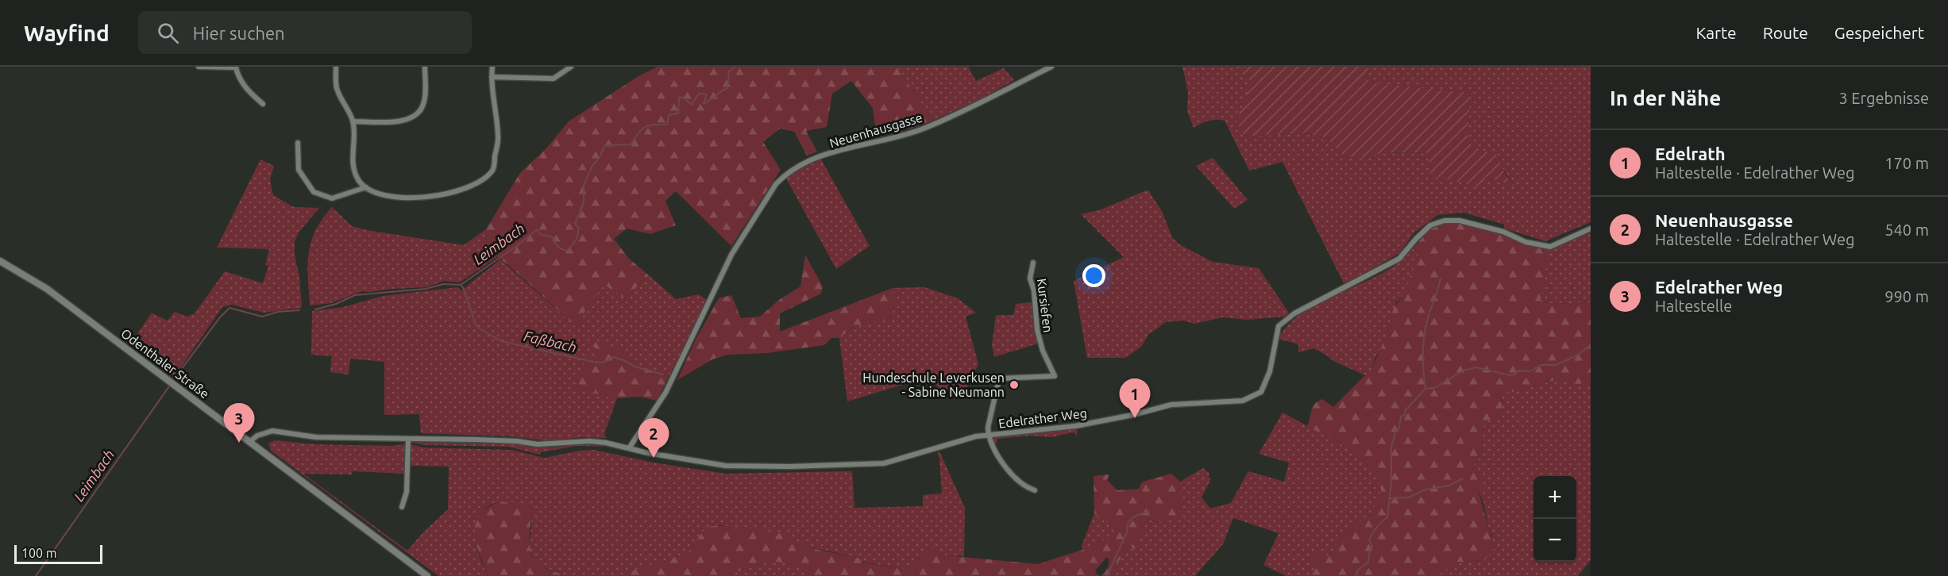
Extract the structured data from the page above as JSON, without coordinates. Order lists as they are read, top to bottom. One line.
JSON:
{"streets":{"main road":["Odenthaler Straße"],"street":["Neuenhausgasse","Kursiefen","Edelrather Weg"]},"crossings":[["Neuenhausgasse","Edelrather Weg"],["Kursiefen","Edelrather Weg"],["Odenthaler Straße","Edelrather Weg"]],"water":["Leimbach","Faßbach"],"places":["Hundeschule Leverkusen - Sabine Neumann"],"scale_bar":"100 m","page":{"header":"Wayfind","search":"Hier suchen","nav":["Karte","Route","Gespeichert"],"heading":["In der Nähe","3 Ergebnisse"],"list":[{"mark":"1","name":"Edelrath","note":"Haltestelle · Edelrather Weg","value":"170 m"},{"mark":"2","name":"Neuenhausgasse","note":"Haltestelle · Edelrather Weg","value":"540 m"},{"mark":"3","name":"Edelrather Weg","note":"Haltestelle","value":"990 m"}],"pins":["1","3","2"],"map_buttons":["+","−"],"scale":"100 m"}}
